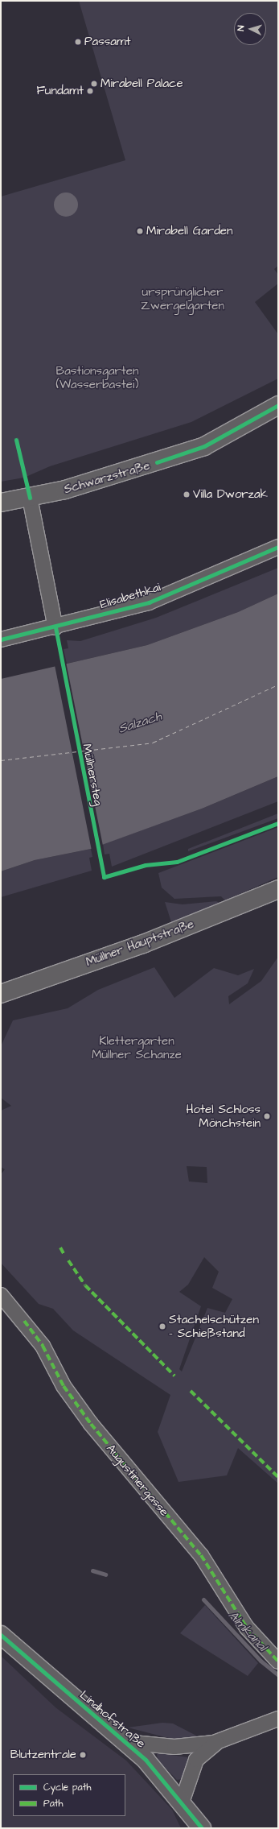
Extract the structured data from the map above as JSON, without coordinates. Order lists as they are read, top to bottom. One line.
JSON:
{"streets":{"street":["Schwarzstraße","Elisabethkai","Müllner Hauptstraße","Augustinergasse","Lindhofstraße"],"cycle path":["Müllnersteg"]},"water":["Salzach","Almkanal"],"parks":["ursprünglicher Zwergelgarten","Bastionsgarten (Wasserbastei)","Klettergarten Müllner Schanze"],"places":["Passamt","Mirabell Palace","Fundamt","Mirabell Garden","Villa Dworzak","Hotel Schloss Mönchstein","Stachelschützen - Schießstand","Blutzentrale"],"legend":["Cycle path","Path"],"north":"left"}
